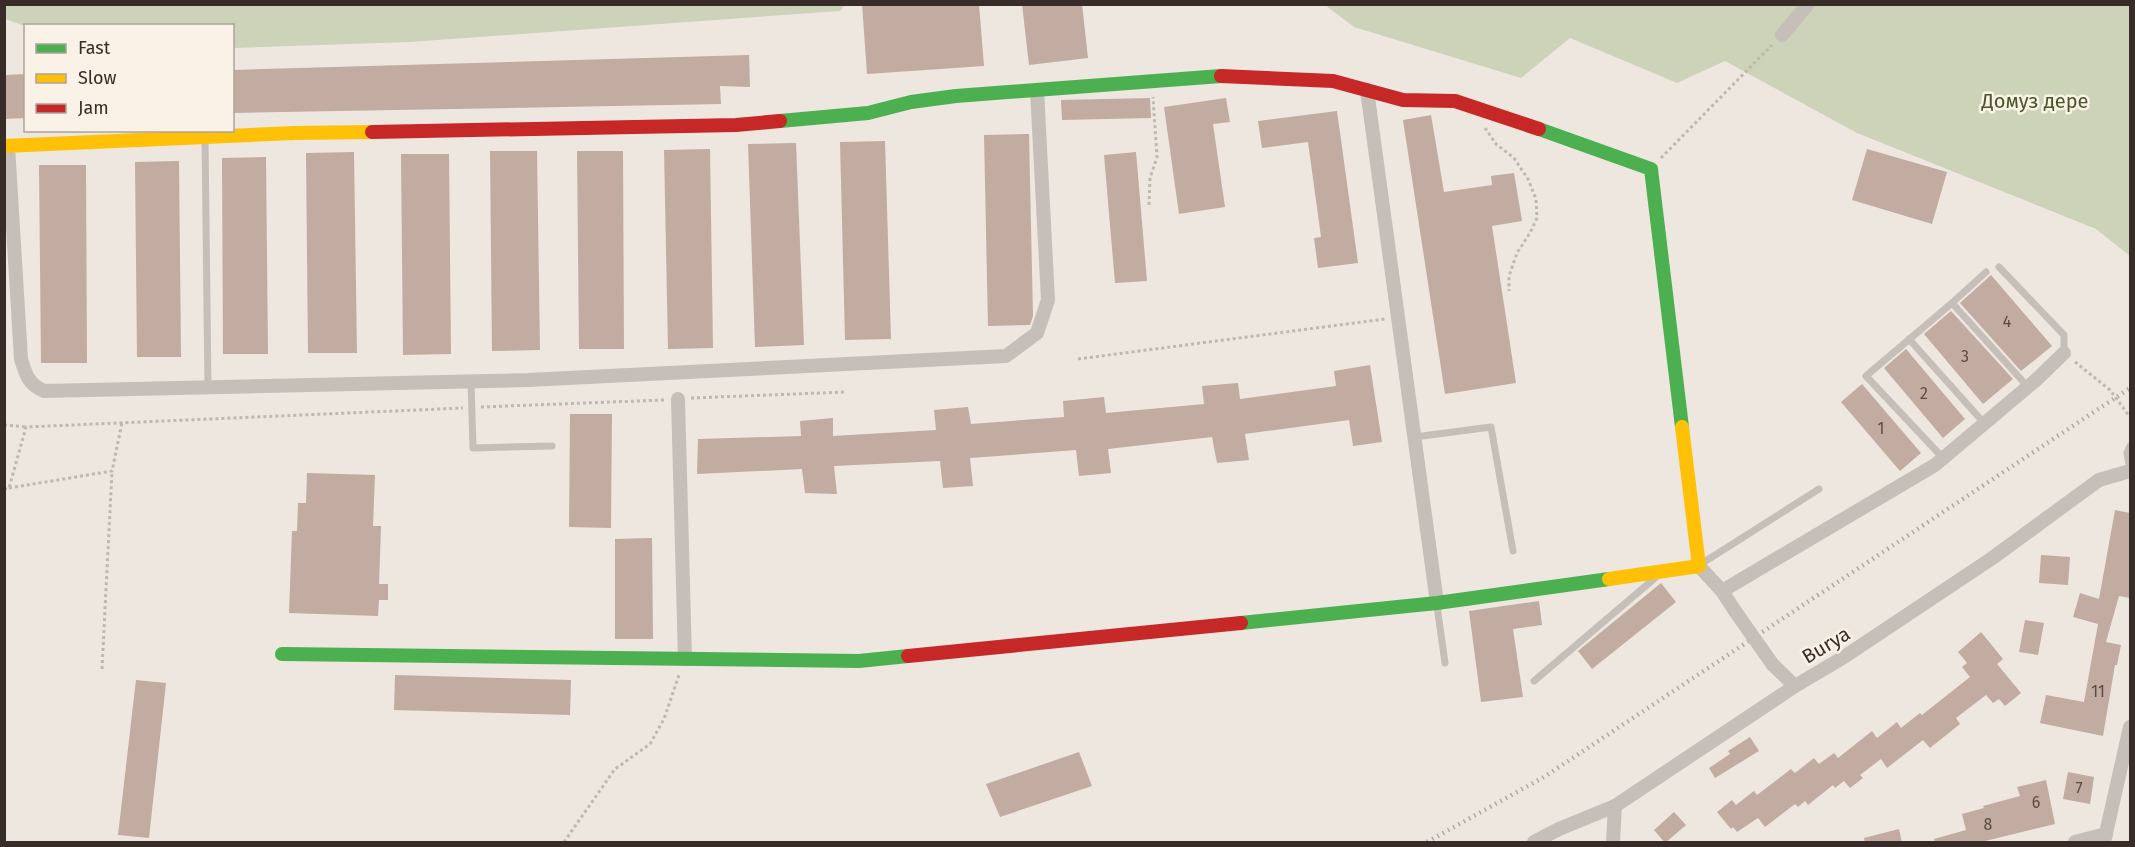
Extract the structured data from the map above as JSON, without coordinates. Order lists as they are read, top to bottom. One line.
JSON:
{"streets":{"street":["Burya"]},"parks":["Домуз дере"],"house_numbers":["4","3","2","1","11","7","6","8"],"legend":["Fast","Slow","Jam"]}
